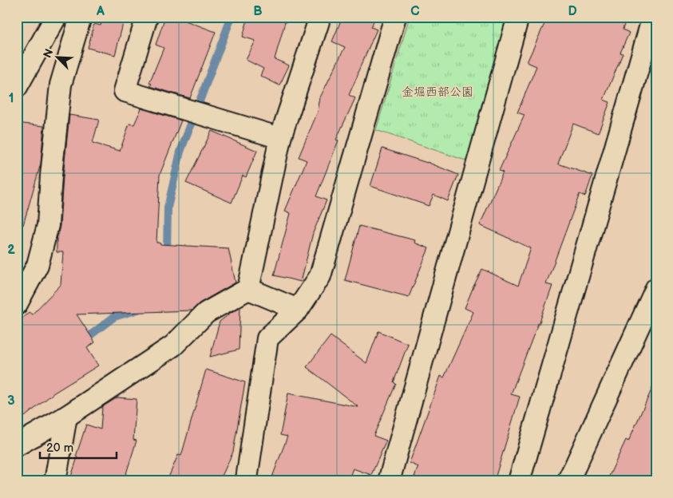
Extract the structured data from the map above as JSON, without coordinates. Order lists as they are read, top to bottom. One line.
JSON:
{"parks":["金堀西部公園"],"scale_bar":"20 m","north":"top left","grid":{"columns":["A","B","C","D"],"rows":["1","2","3"]}}
